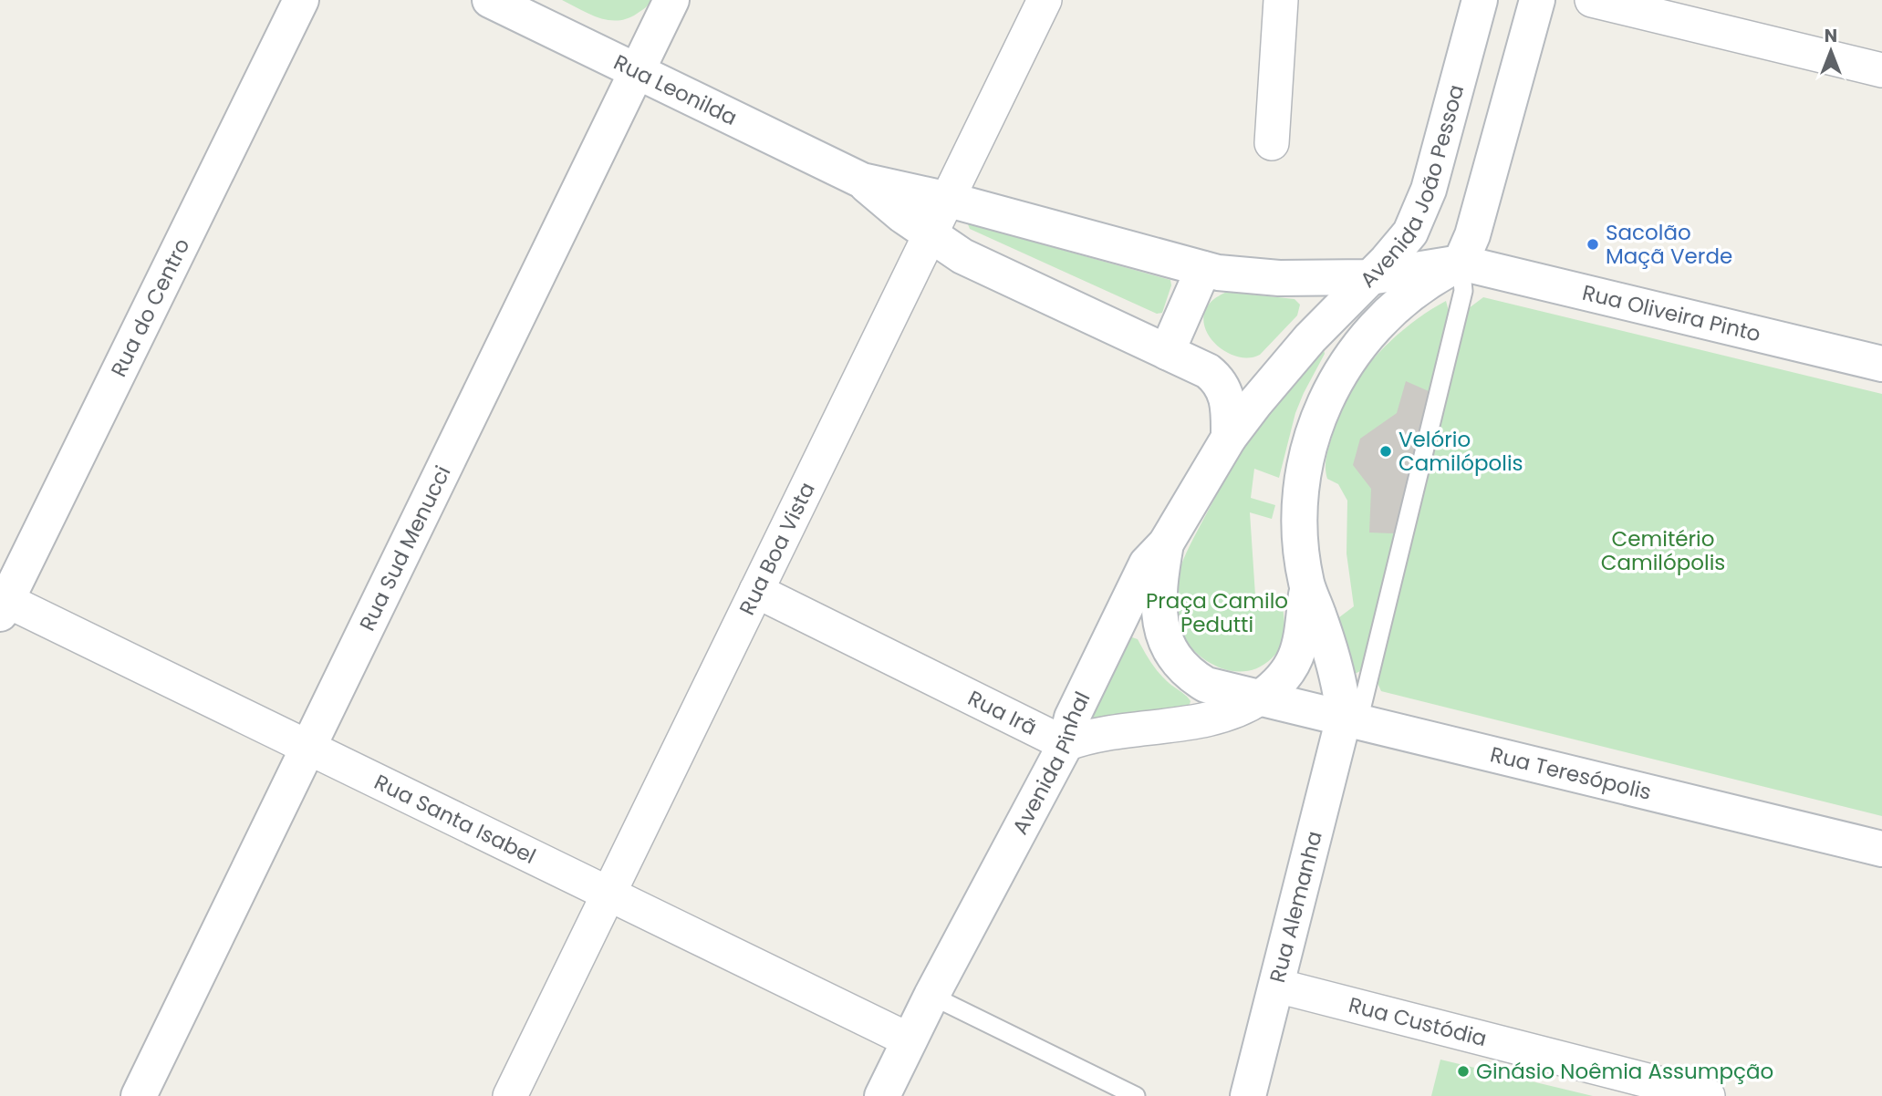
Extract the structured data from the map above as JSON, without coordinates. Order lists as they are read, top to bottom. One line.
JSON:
{"streets":{"main road":["Rua Leonilda","Avenida João Pessoa","Rua do Centro","Rua Oliveira Pinto","Rua Sud Menucci","Avenida Pinhal","Rua Teresópolis","Rua Alemanha"],"street":["Rua Boa Vista","Rua Irã","Rua Santa Isabel","Rua Custódia"]},"crossings":[["Rua Leonilda","Rua Sud Menucci"],["Rua Leonilda","Rua Boa Vista"],["Avenida João Pessoa","Rua Oliveira Pinto"],["Rua do Centro","Rua Santa Isabel"],["Rua Sud Menucci","Rua Santa Isabel"],["Rua Boa Vista","Rua Irã"],["Rua Boa Vista","Rua Santa Isabel"],["Rua Irã","Avenida Pinhal"],["Avenida Pinhal","Rua Teresópolis"],["Avenida Pinhal","Rua Santa Isabel"],["Rua Teresópolis","Rua Alemanha"],["Rua Alemanha","Rua Custódia"]],"parks":["Cemitério Camilópolis","Praça Camilo Pedutti"],"places":["Sacolão Maçã Verde","Velório Camilópolis","Ginásio Noêmia Assumpção"],"north":"top"}
